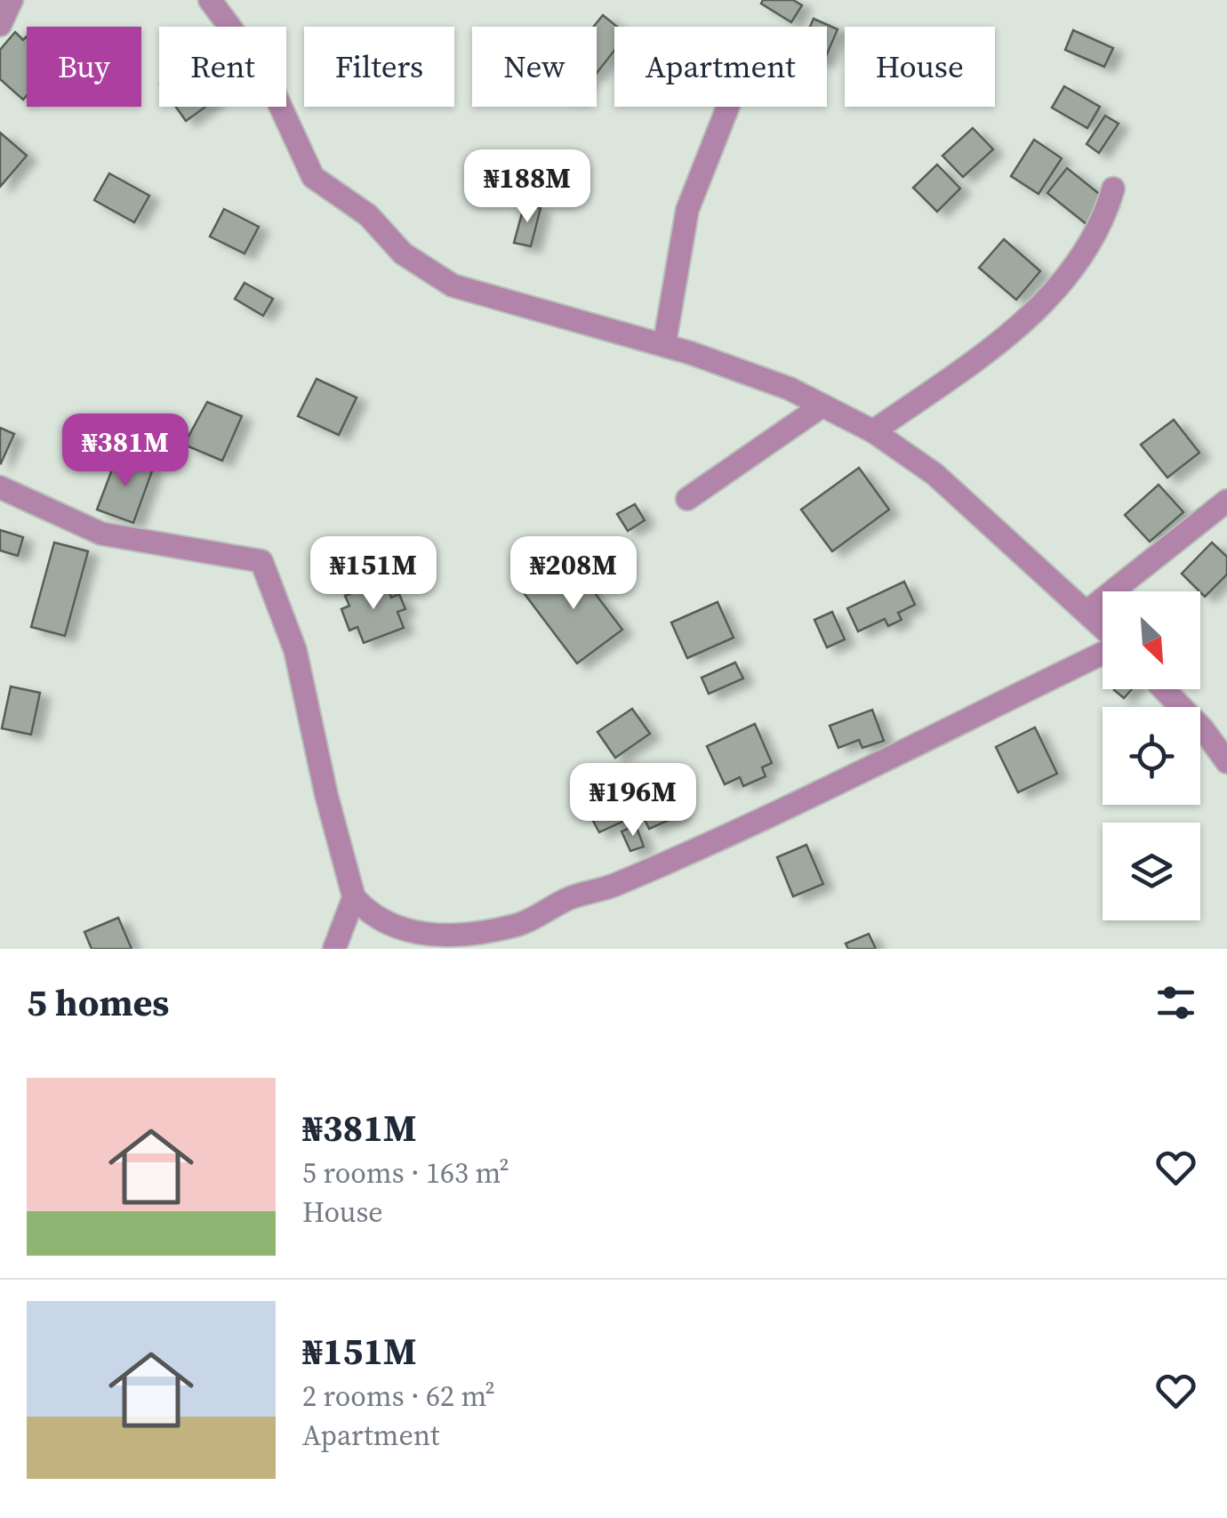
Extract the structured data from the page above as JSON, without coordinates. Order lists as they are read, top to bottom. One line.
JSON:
{"north":"bottom right","page":{"chip":["Buy","Rent","Filters","New","Apartment","House"],"price":["₦188M","₦381M","₦151M","₦208M","₦196M"],"heading":"5 homes","list":[{"name":"₦381M","note":"5 rooms · 163 m² · House"},{"name":"₦151M","note":"2 rooms · 62 m² · Apartment"}]}}
